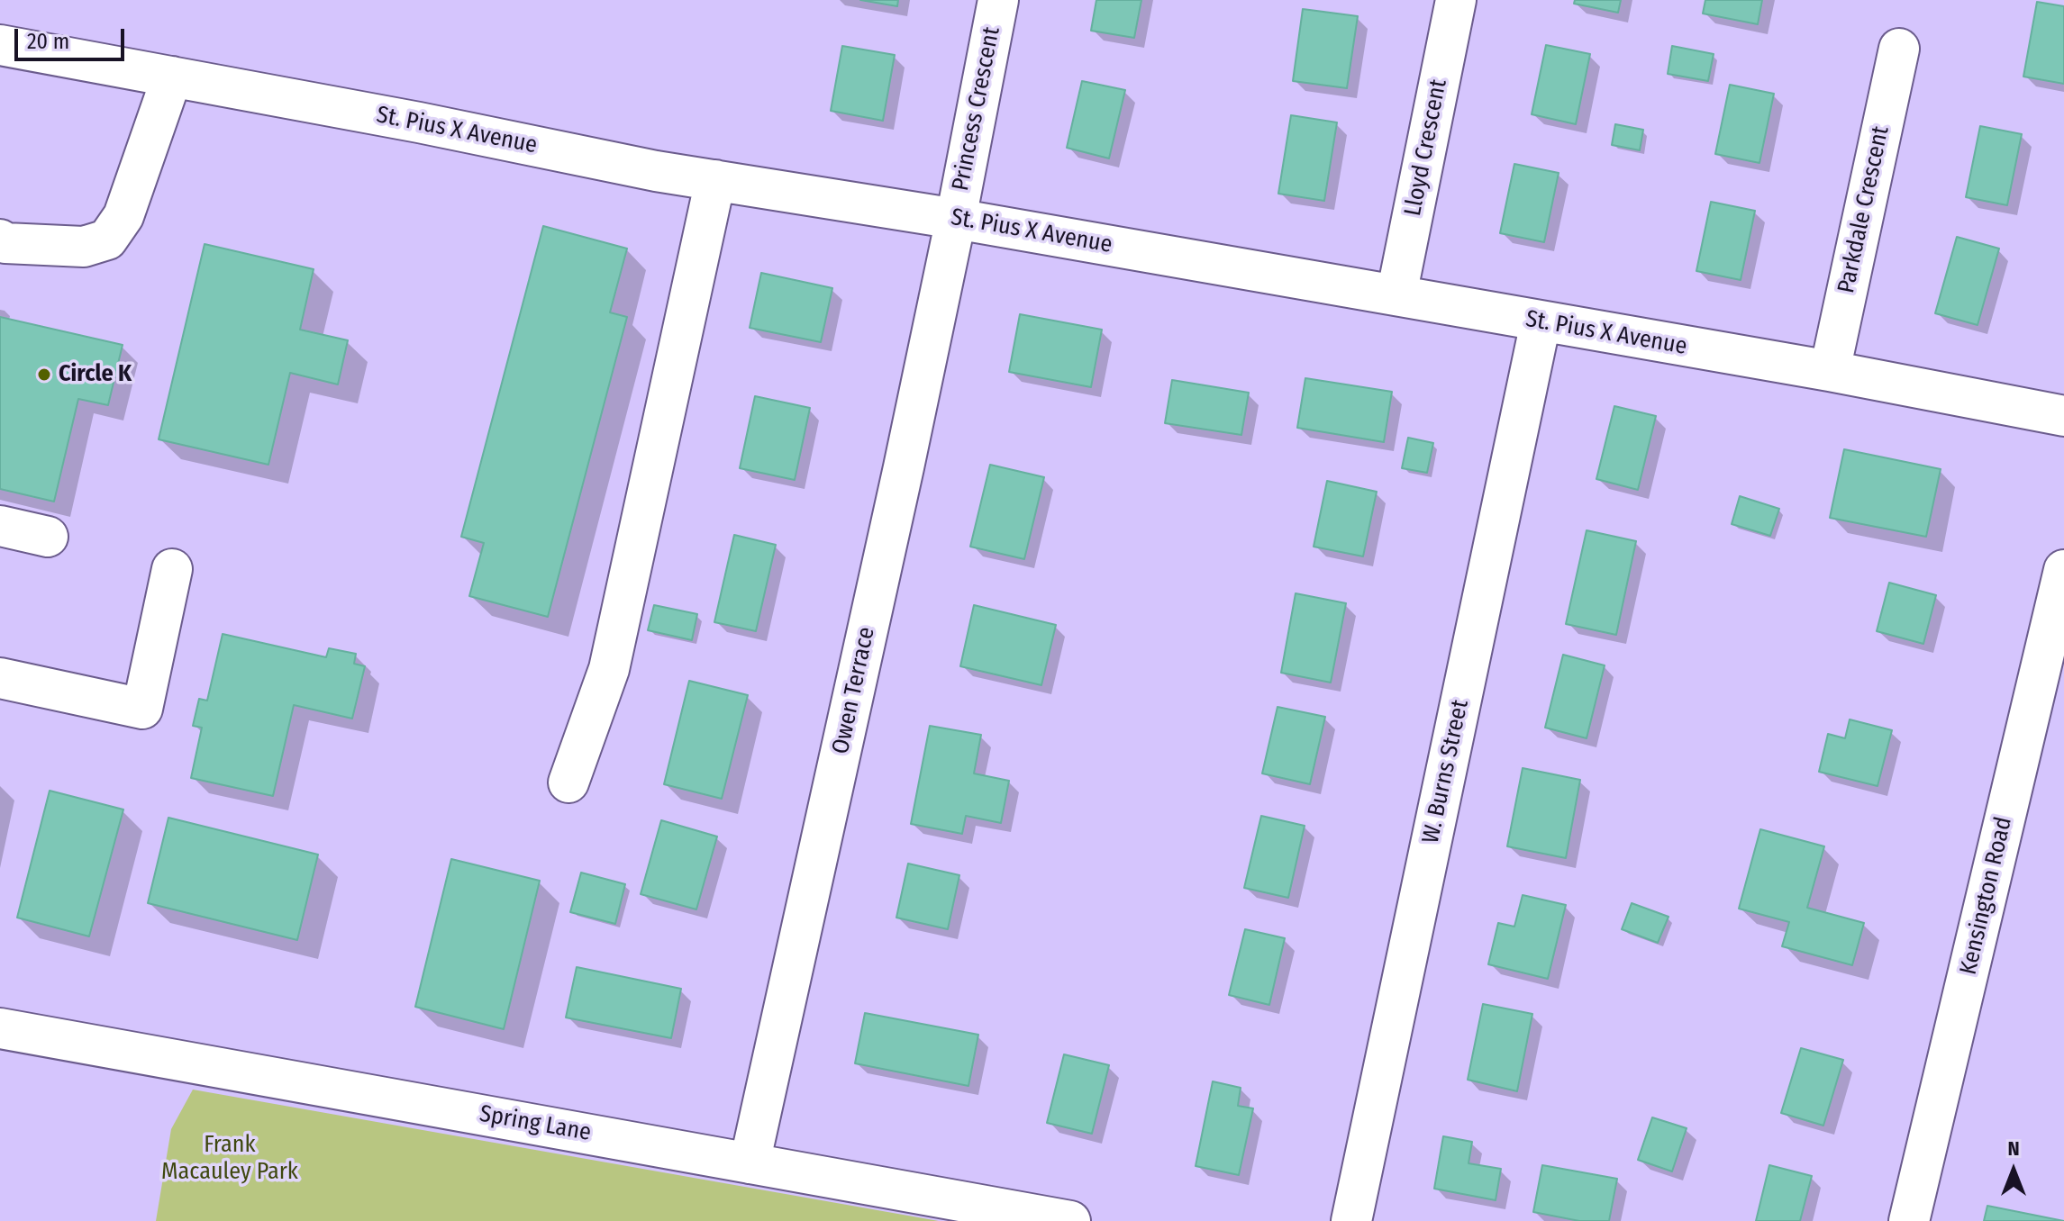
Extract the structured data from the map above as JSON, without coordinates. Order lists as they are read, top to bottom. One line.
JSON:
{"streets":{"street":["Princess Crescent","St. Pius X Avenue","Lloyd Crescent","Parkdale Crescent","Owen Terrace","W. Burns Street","Kensington Road","Spring Lane"]},"crossings":[["Princess Crescent","St. Pius X Avenue"],["Princess Crescent","Owen Terrace"],["St. Pius X Avenue","Lloyd Crescent"],["St. Pius X Avenue","Parkdale Crescent"],["St. Pius X Avenue","Owen Terrace"],["St. Pius X Avenue","W. Burns Street"],["Owen Terrace","Spring Lane"]],"parks":["Frank Macauley Park"],"places":["Circle K"],"scale_bar":"20 m","north":"top"}
